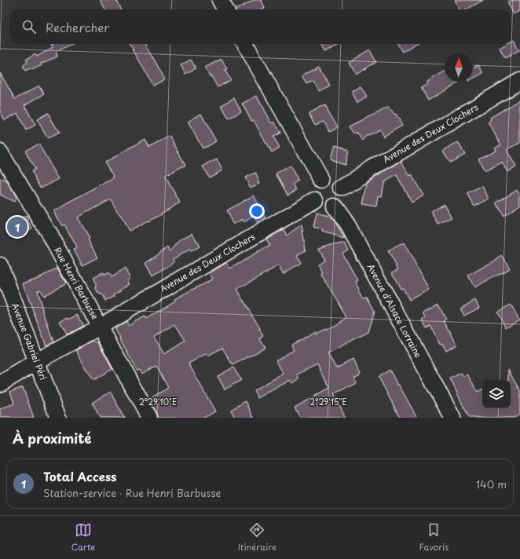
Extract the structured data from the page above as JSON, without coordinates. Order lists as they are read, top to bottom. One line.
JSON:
{"streets":{"street":["Avenue des Deux Clochers","Rue Henri Barbusse","Avenue d'Alsace Lorraine","Avenue Gabriel Péri"]},"crossings":[["Avenue des Deux Clochers","Rue Henri Barbusse"],["Avenue des Deux Clochers","Avenue d'Alsace Lorraine"],["Avenue des Deux Clochers","Avenue Gabriel Péri"]],"north":"top","page":{"search":"Rechercher","pins":"1","heading":"À proximité","list":[{"mark":"1","name":"Total Access","note":"Station-service · Rue Henri Barbusse","value":"140 m"}],"nav":["Carte","Itinéraire","Favoris"]},"coordinates":["2°29'10\"E","2°29'15\"E"]}
